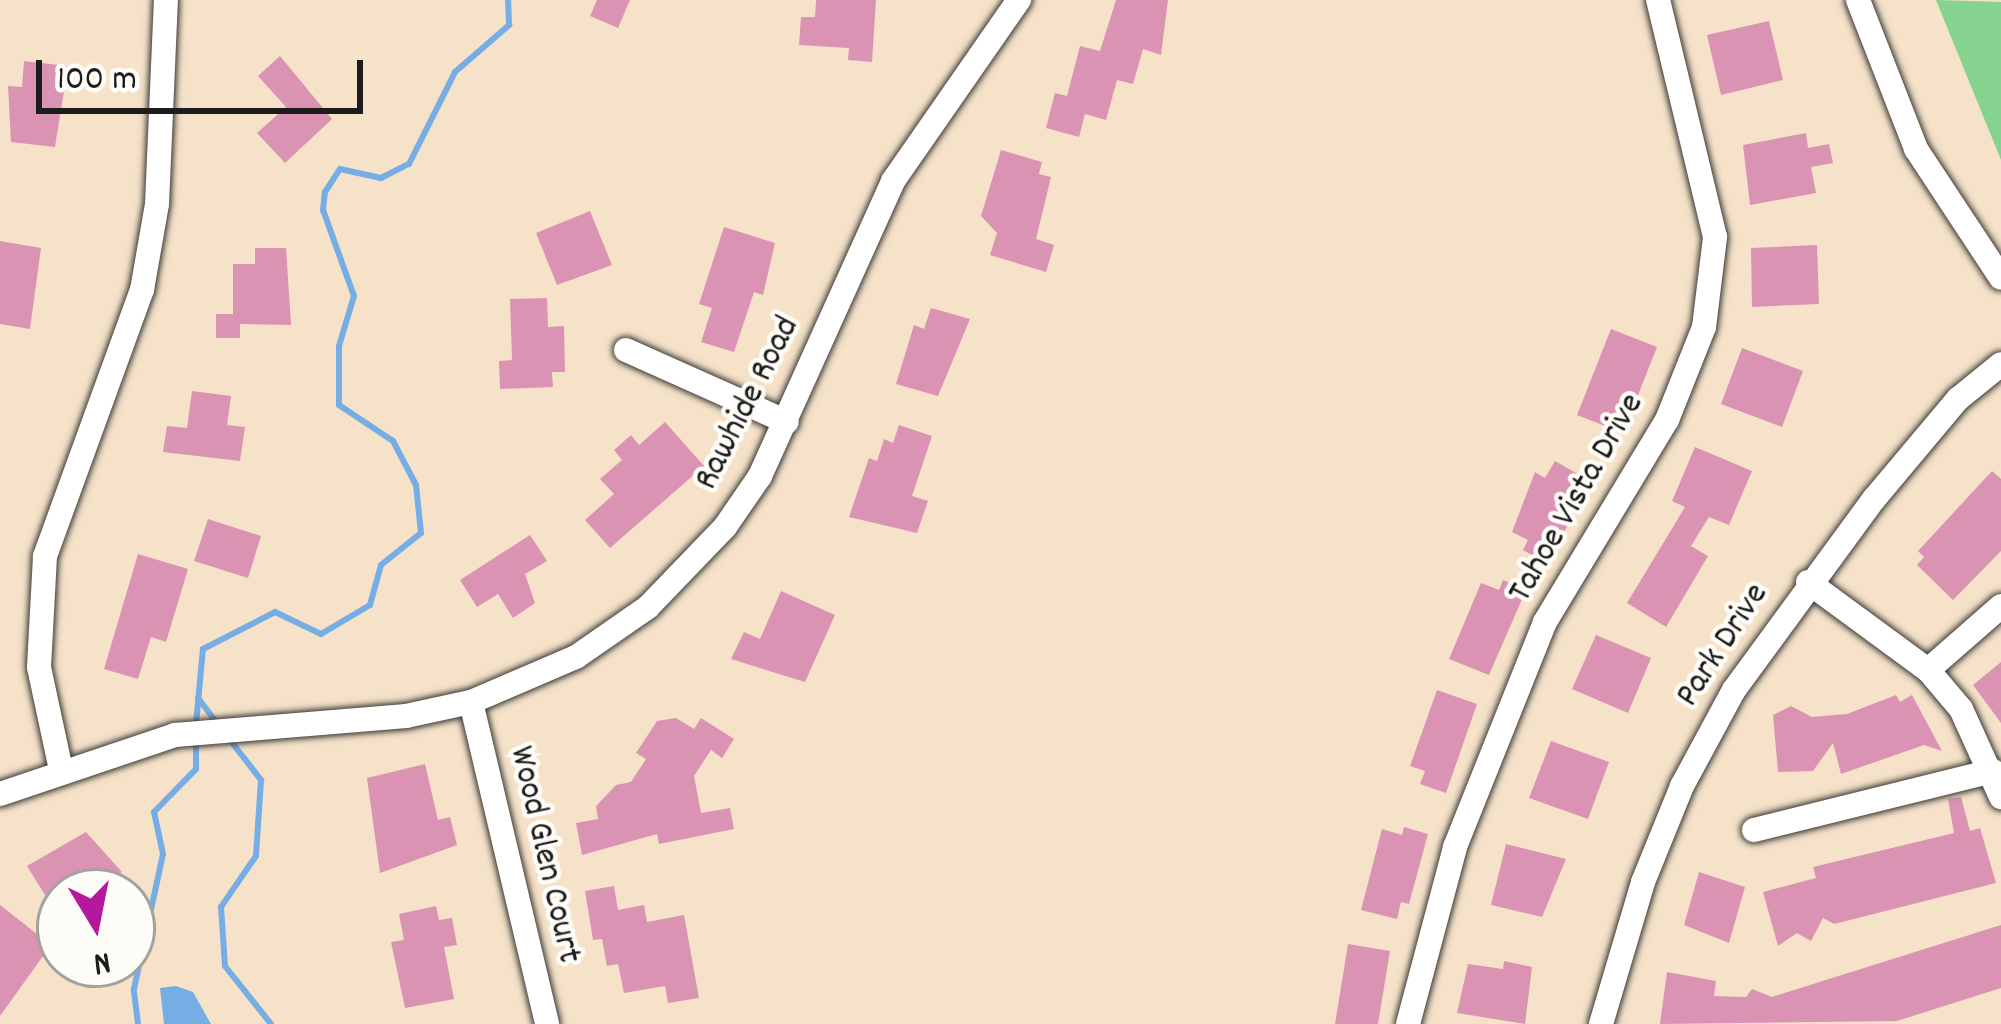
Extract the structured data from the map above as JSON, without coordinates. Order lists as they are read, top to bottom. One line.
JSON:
{"streets":{"street":["Rawhide Road","Tahoe Vista Drive","Park Drive","Wood Glen Court"]},"crossings":[["Rawhide Road","Wood Glen Court"]],"scale_bar":"100 m","north":"bottom"}
